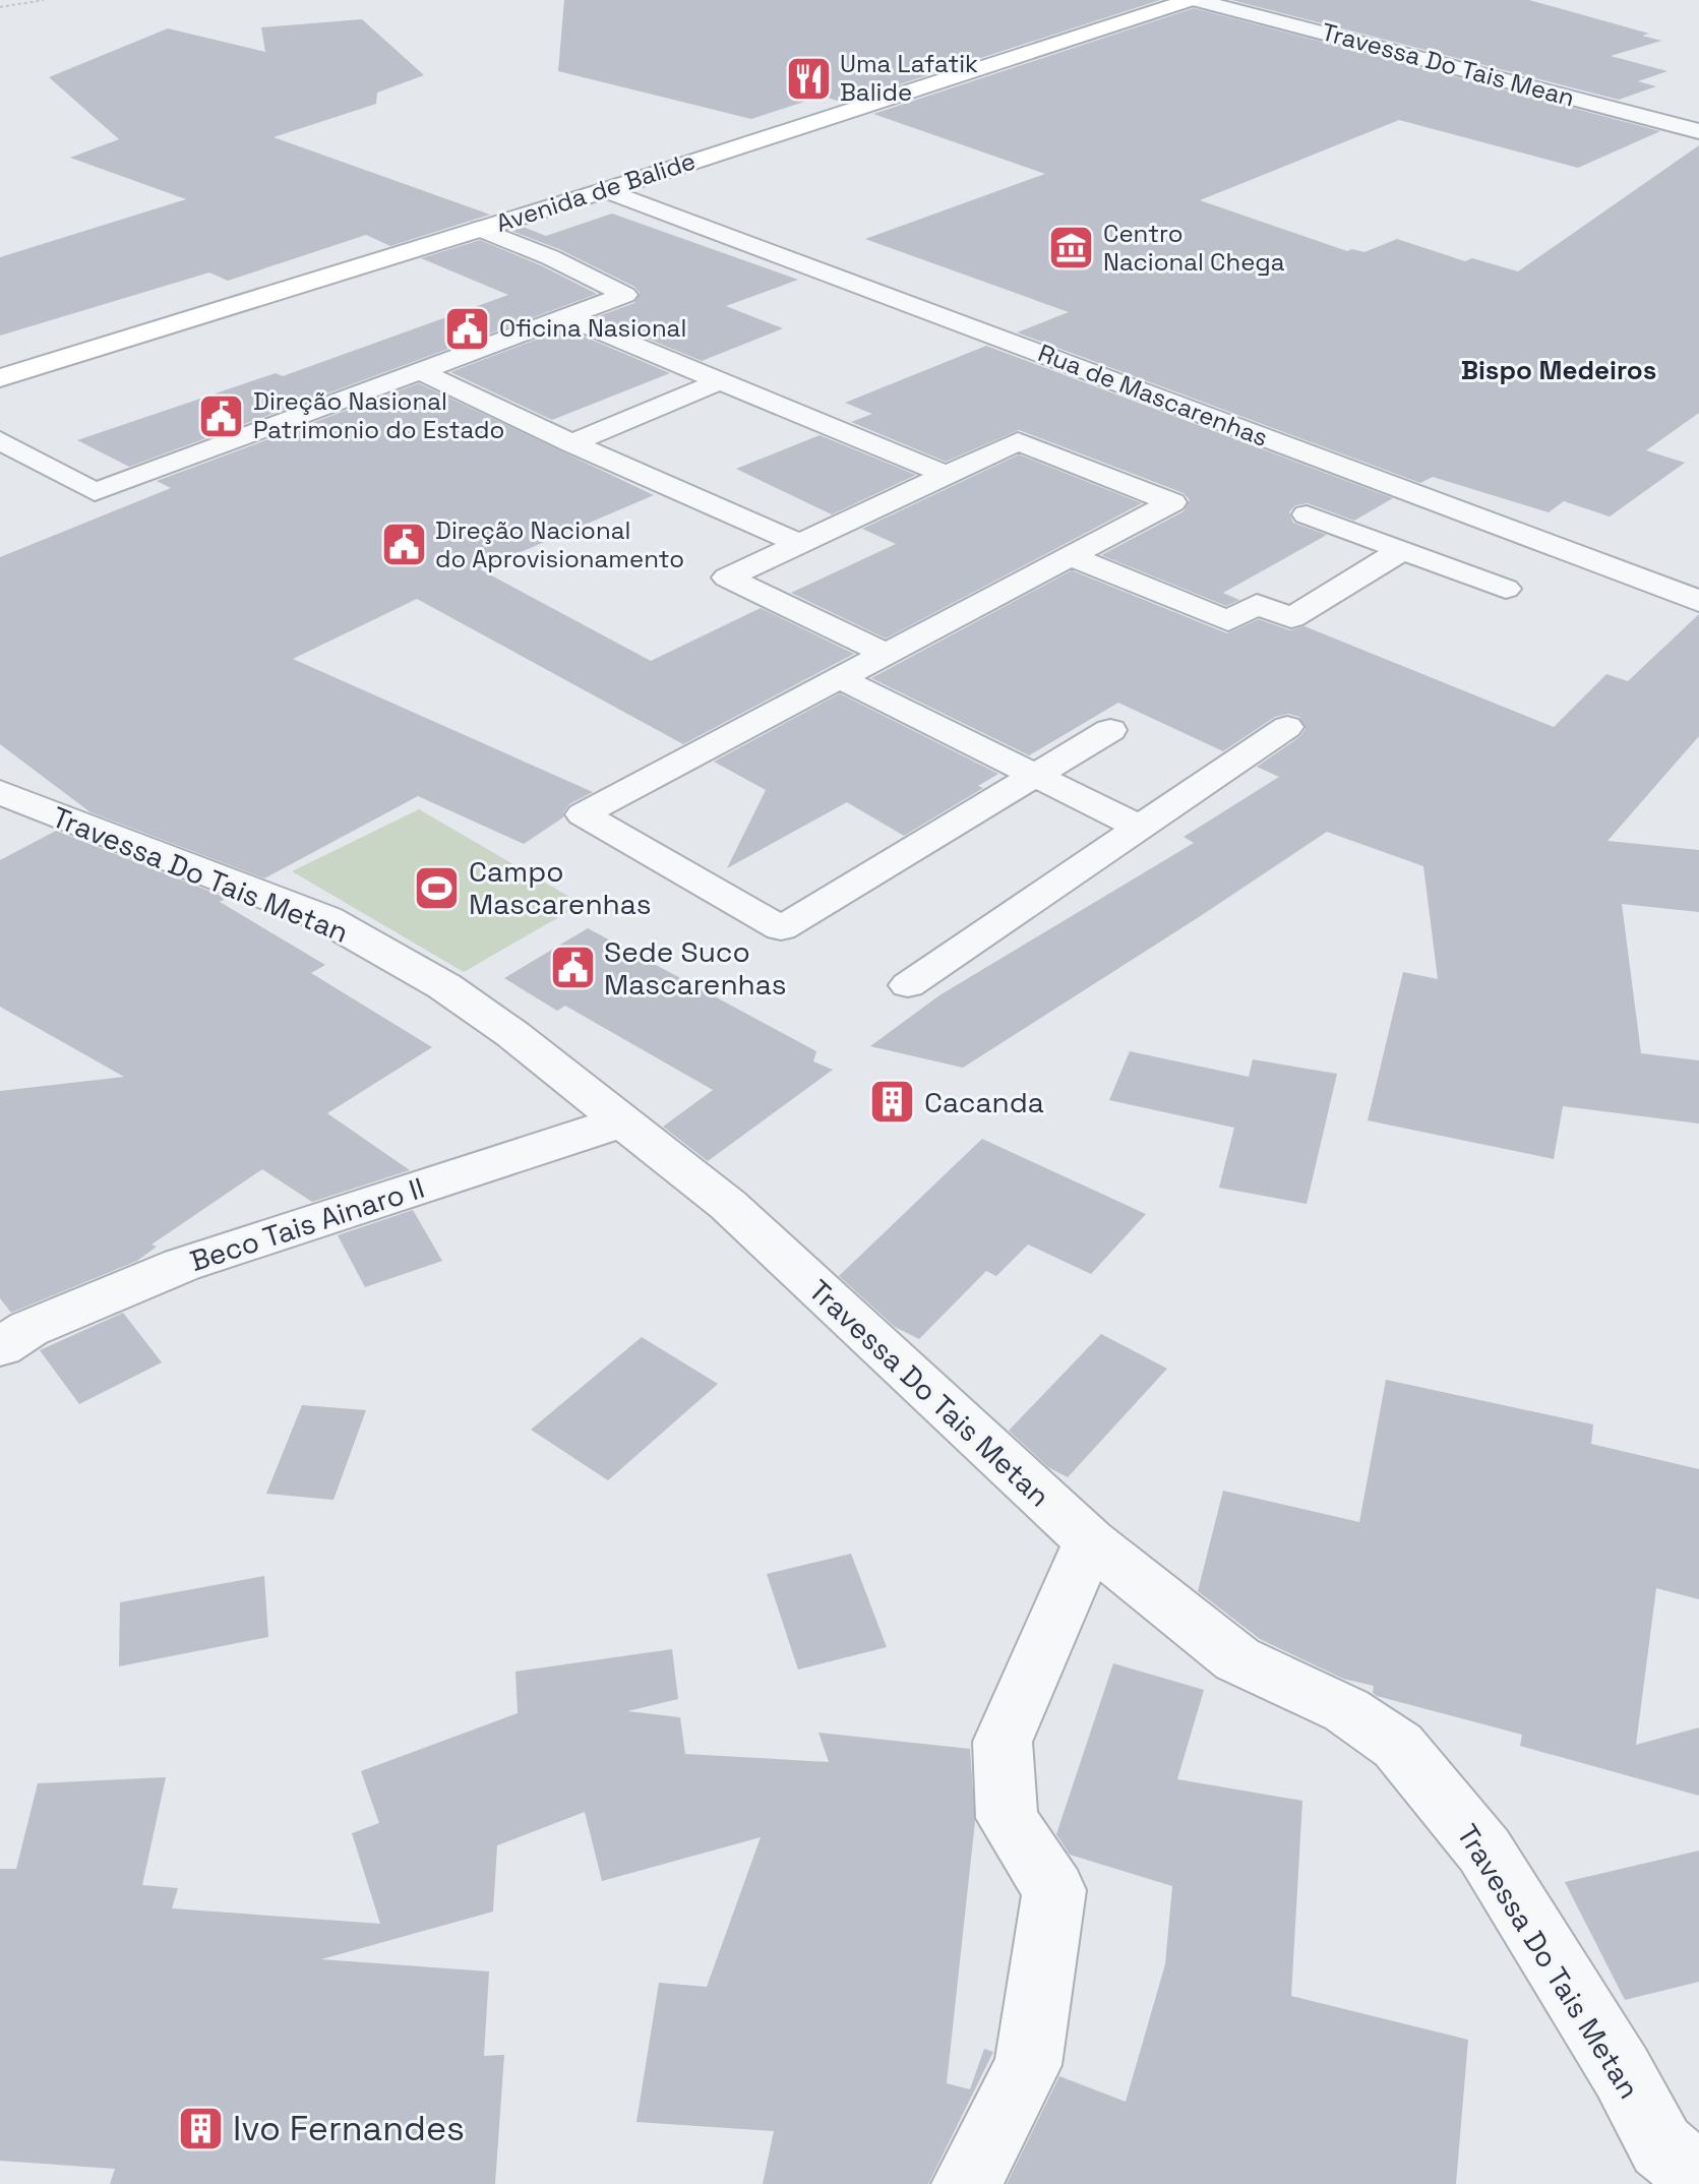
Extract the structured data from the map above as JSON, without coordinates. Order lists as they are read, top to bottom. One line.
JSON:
{"streets":{"main road":["Avenida de Balide"],"street":["Travessa Do Tais Mean","Rua de Mascarenhas","Travessa Do Tais Metan","Beco Tais Ainaro II"]},"crossings":[["Avenida de Balide","Rua de Mascarenhas"],["Travessa Do Tais Metan","Beco Tais Ainaro II"]],"districts":["Bispo Medeiros"],"places":{"restaurant":["Uma Lafatik Balide"],"museum":["Centro Nacional Chega"],"public building":["Oficina Nasional","Direção Nasional Patrimonio do Estado","Direção Nacional do Aprovisionamento","Sede Suco Mascarenhas"],"sports":["Campo Mascarenhas"],"building":["Cacanda","Ivo Fernandes"]}}
